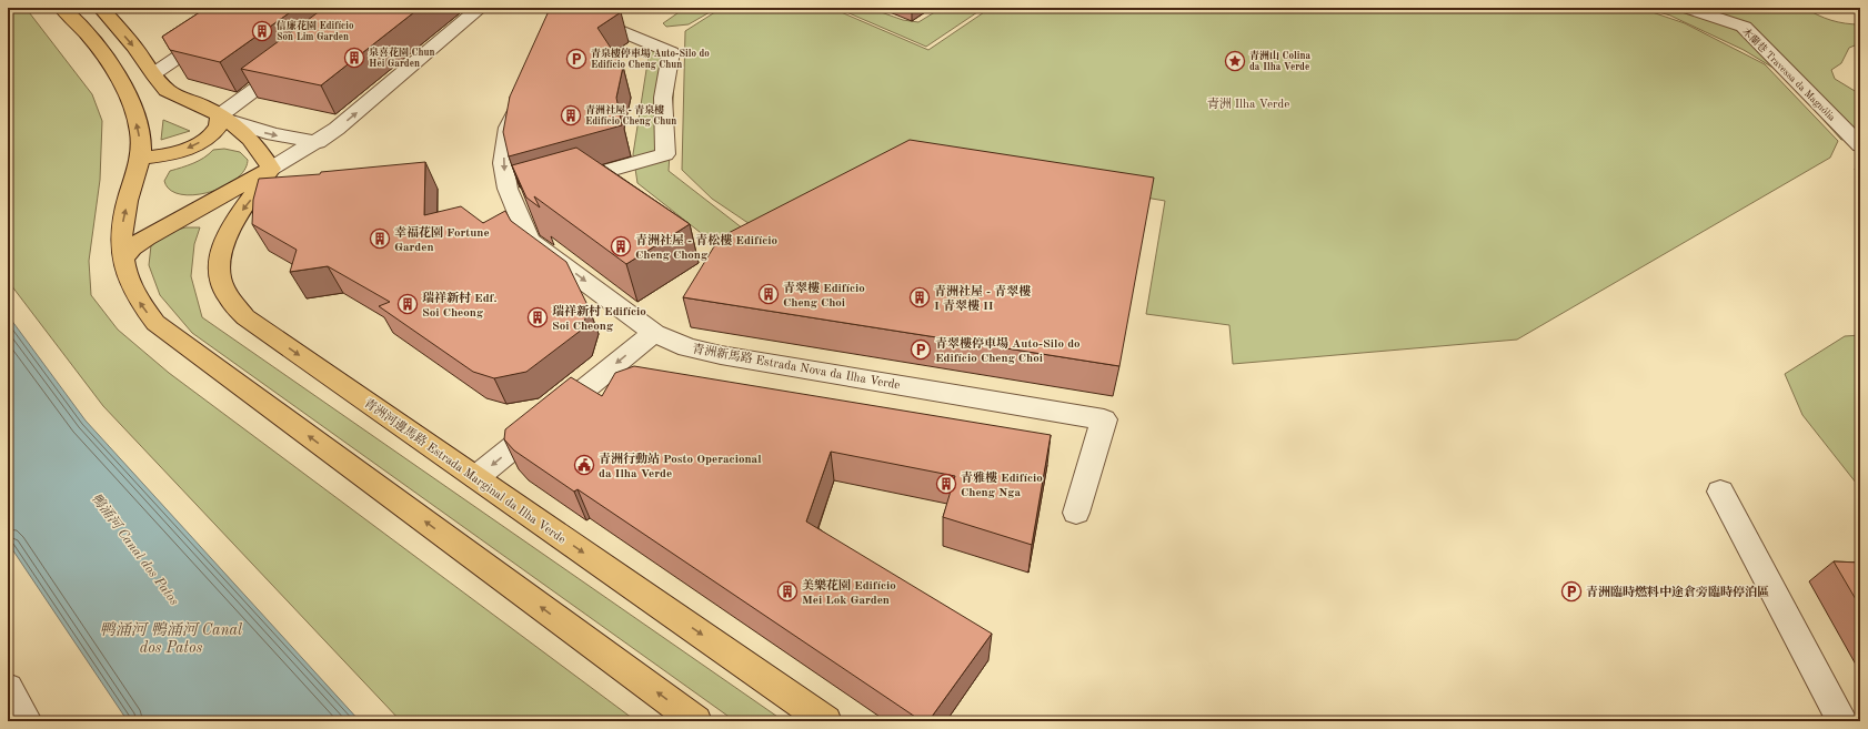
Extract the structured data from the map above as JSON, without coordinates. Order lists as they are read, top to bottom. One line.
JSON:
{"streets":{"main road":["青洲河邊馬路 Estrada Marginal da Ilha Verde"],"street":["木蘭巷 Travessa da Magnólia","青洲新馬路 Estrada Nova da Ilha Verde"]},"districts":["青洲 Ilha Verde"],"water":["鴨涌河 Canal dos Patos","鸭涌河 鴨涌河 Canal dos Patos"],"places":{"building":["信廉花園 Edifício Son Lim Garden","泉喜花園 Chun Hei Garden","青洲社屋 - 青泉樓 Edifício Cheng Chun","幸福花園 Fortune Garden","青洲社屋 - 青松樓 Edifício Cheng Chong","青翠樓 Edifício Cheng Choi","青洲社屋 - 青翠樓 I 青翠樓 II","瑞祥新村 Edf. Soi Cheong","瑞祥新村 Edifício Soi Cheong","青雅樓 Edifício Cheng Nga","美樂花園 Edifício Mei Lok Garden"],"parking":["青泉樓停車場 Auto-Silo do Edifício Cheng Chun","青翠樓停車場 Auto-Silo do Edifício Cheng Choi","青洲臨時燃料中途倉旁臨時停泊區"],"place":["青洲山 Colina da Ilha Verde"],"public building":["青洲行動站 Posto Operacional da Ilha Verde"]}}
